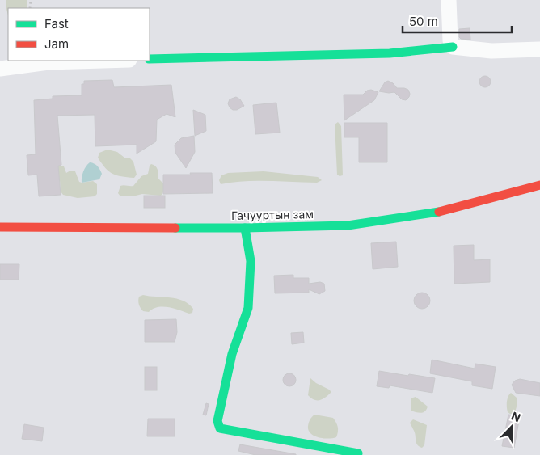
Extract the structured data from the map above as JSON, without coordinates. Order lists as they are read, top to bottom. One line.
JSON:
{"streets":{"street":["Гачууртын зам"]},"legend":["Fast","Jam"],"scale_bar":"50 m","north":"top right"}
